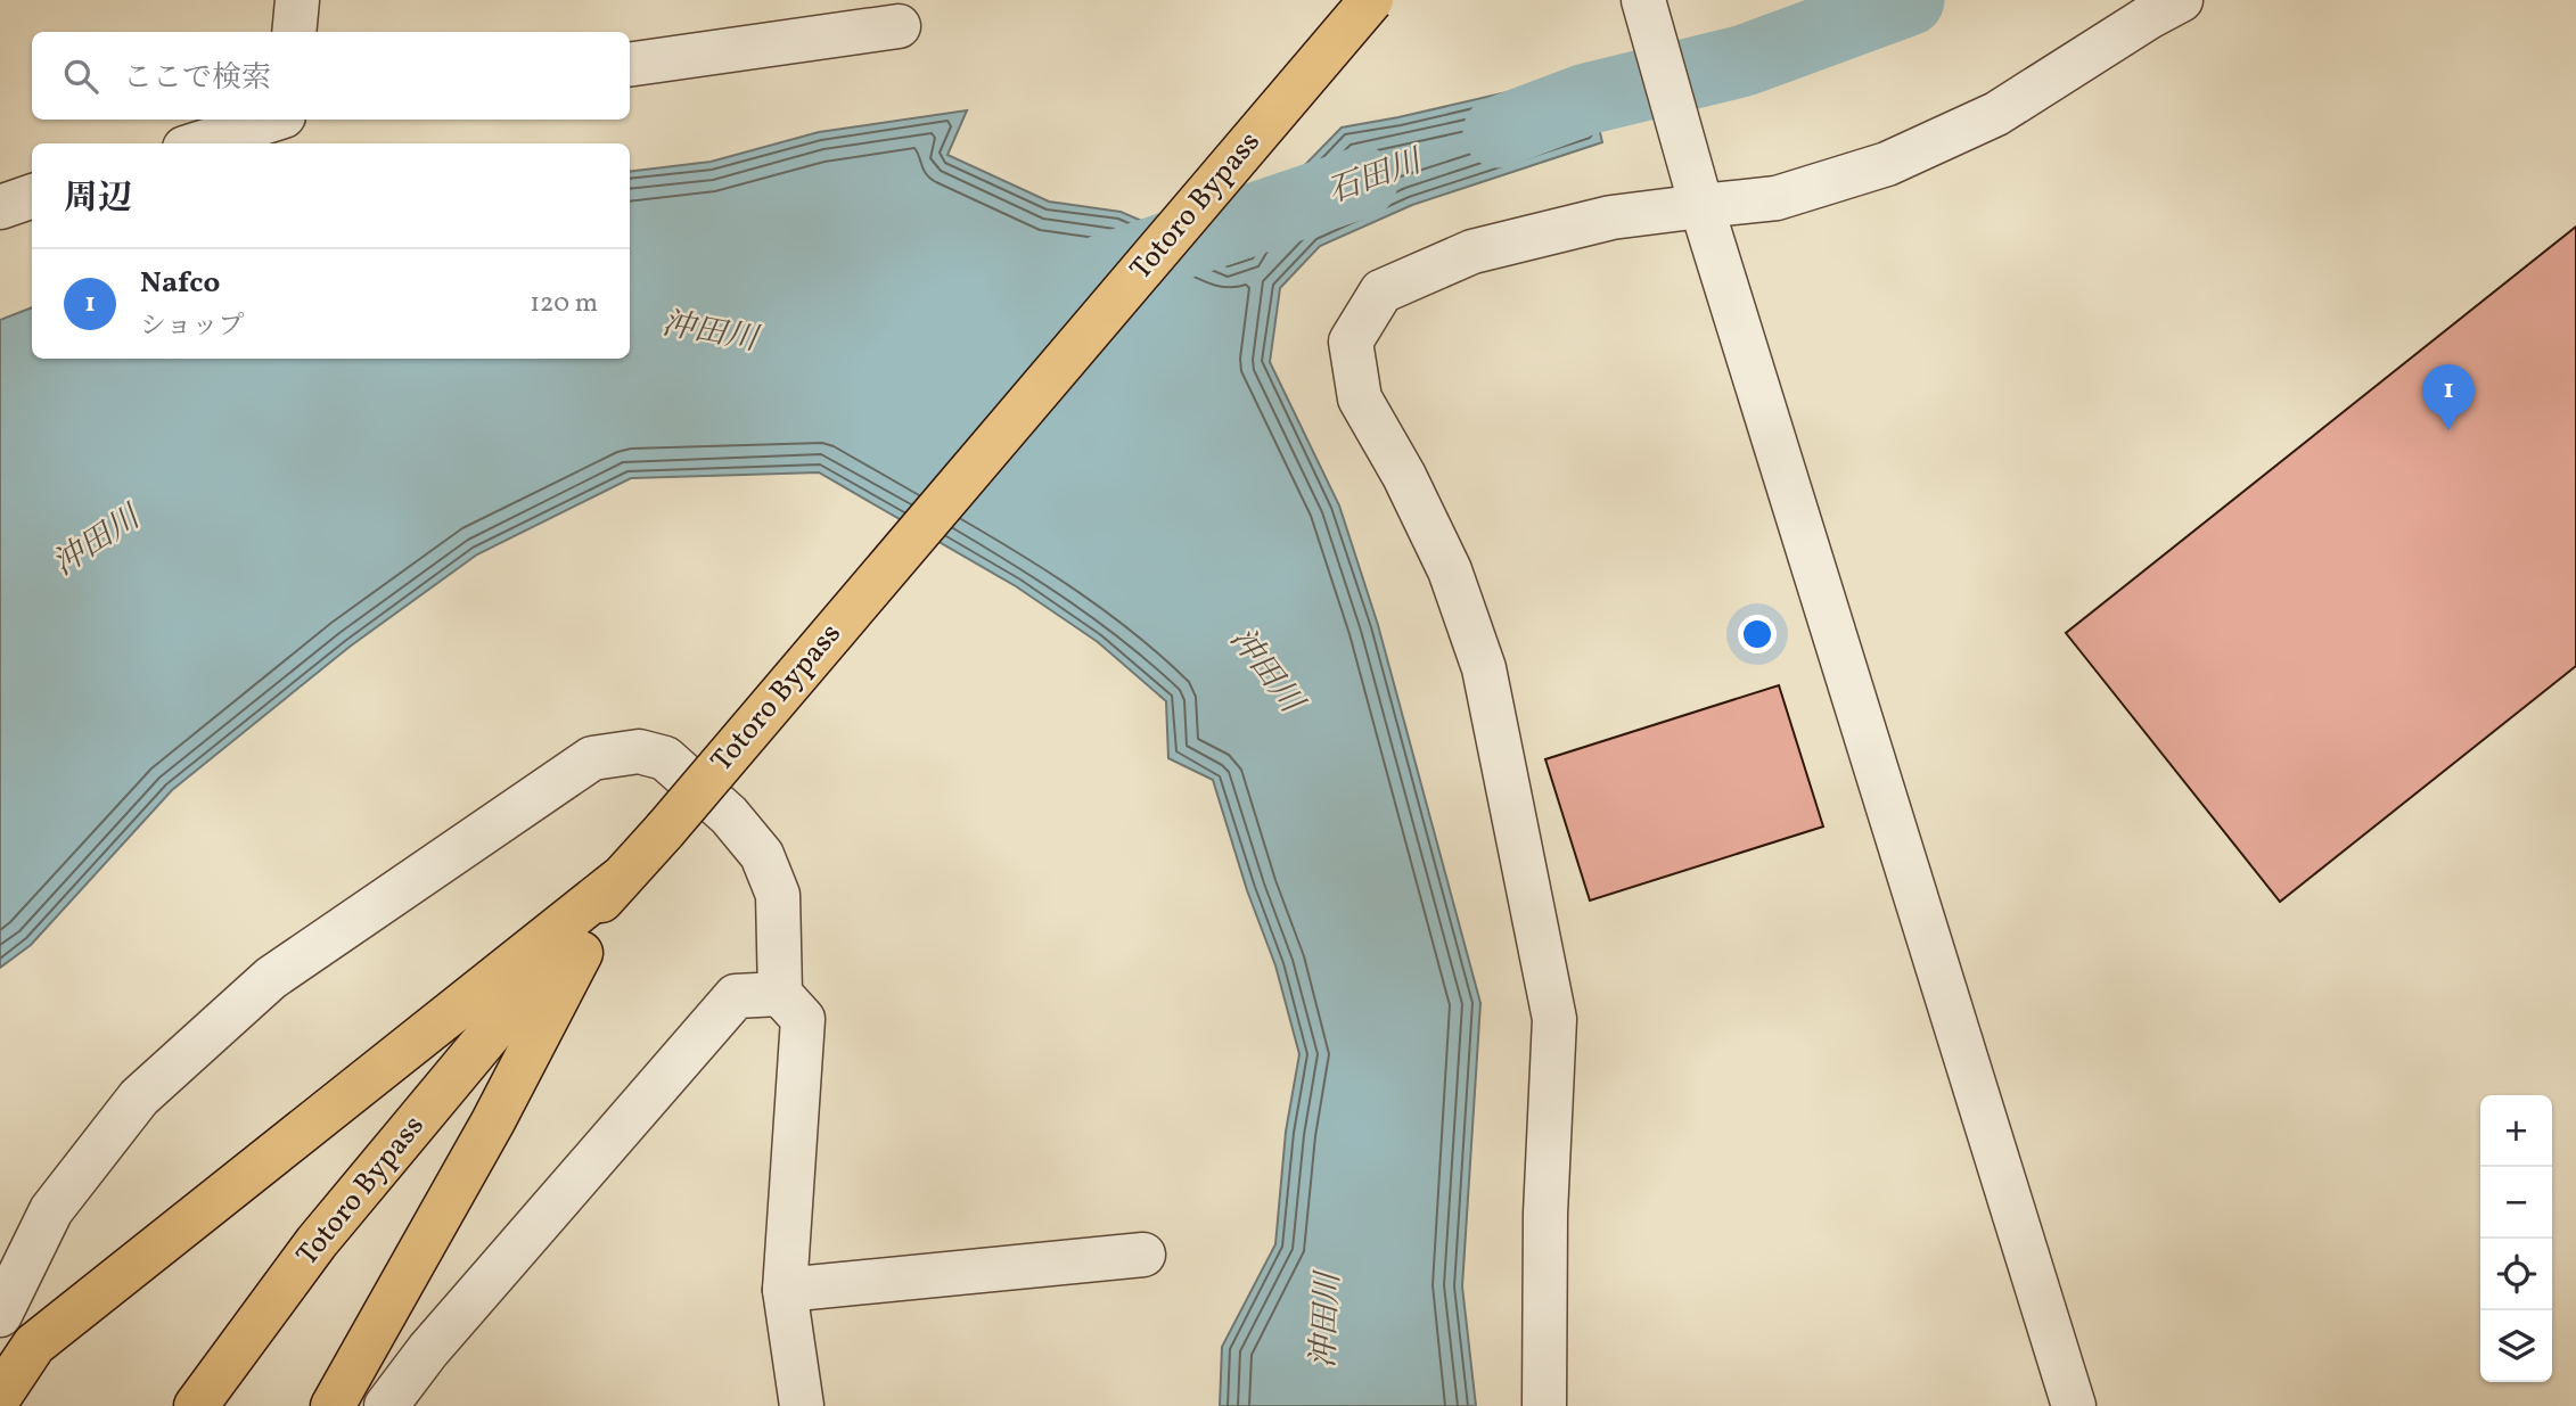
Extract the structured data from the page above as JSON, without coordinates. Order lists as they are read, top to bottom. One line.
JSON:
{"streets":{"highway":["Totoro Bypass"]},"water":["石田川","沖田川"],"page":{"search":"ここで検索","heading":"周辺","list":[{"mark":"1","name":"Nafco","note":"ショップ","value":"120 m"}],"pins":"1","map_buttons":["+","−"]}}
